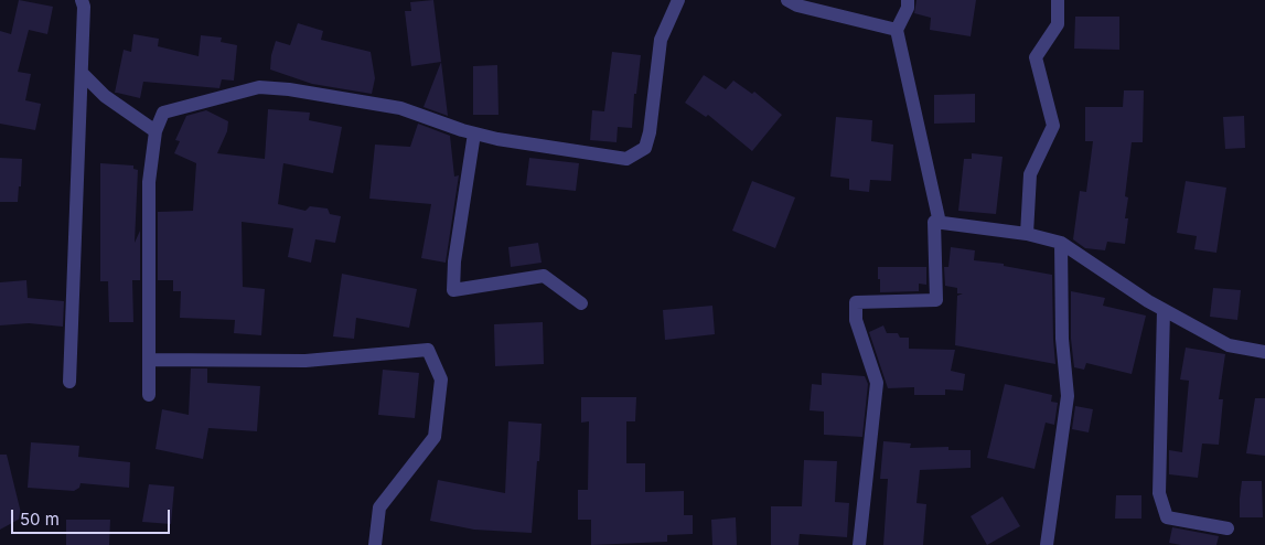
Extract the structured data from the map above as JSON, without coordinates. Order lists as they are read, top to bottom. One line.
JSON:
{"scale_bar":"50 m"}
